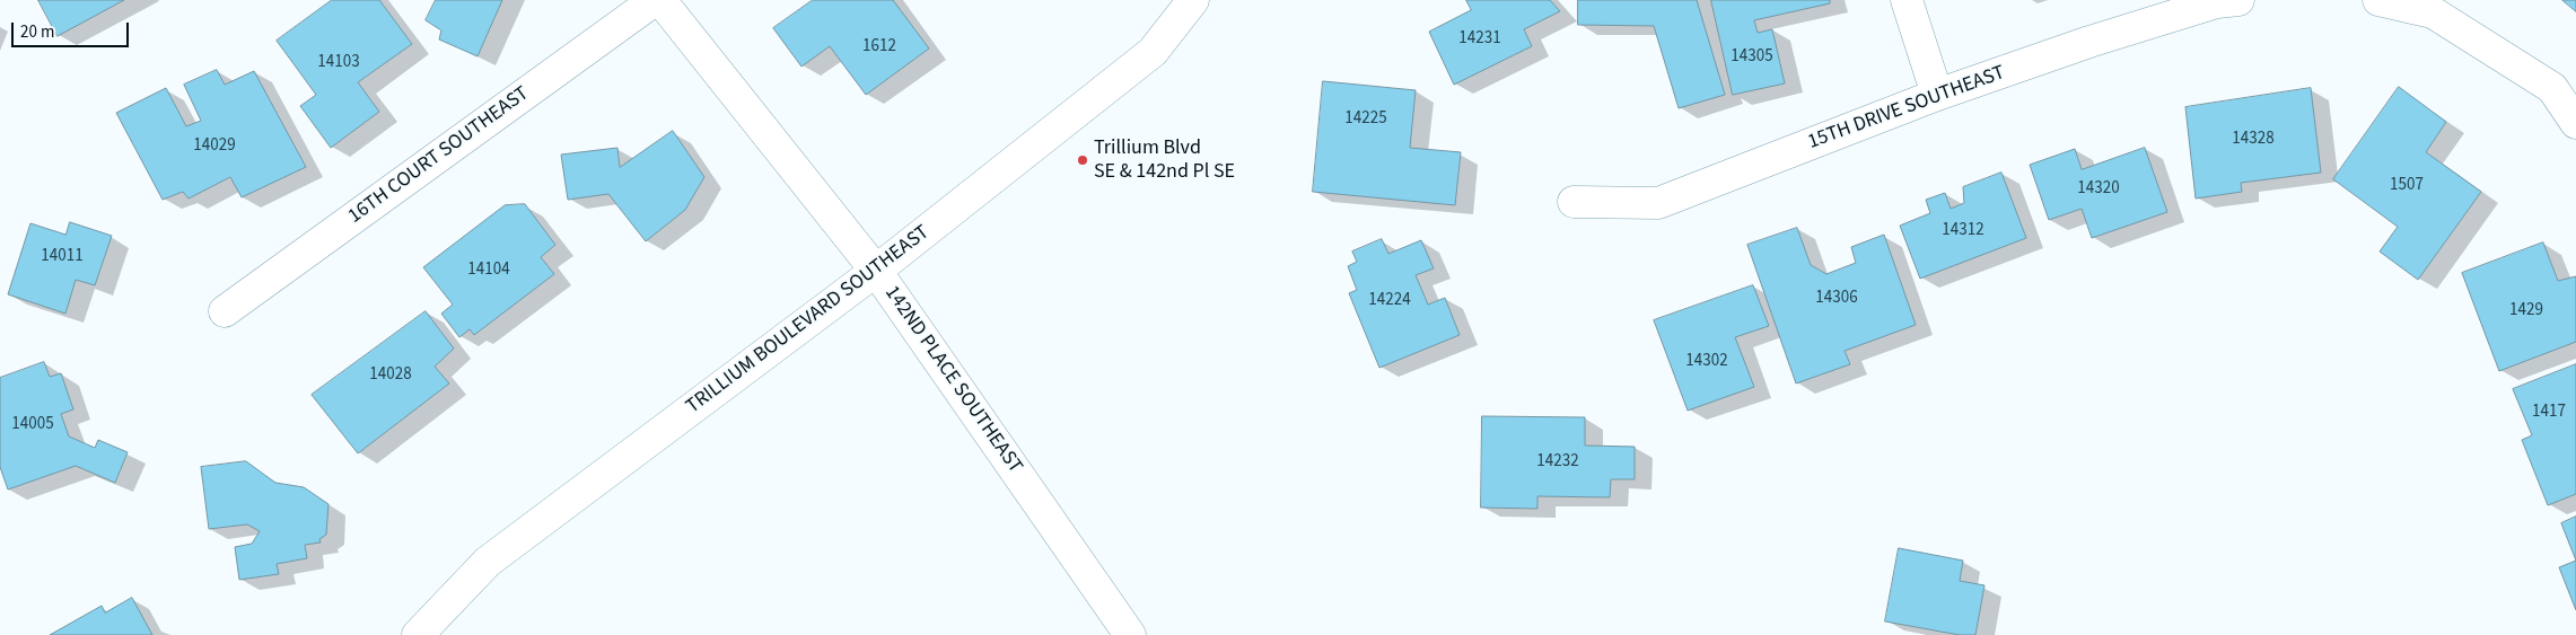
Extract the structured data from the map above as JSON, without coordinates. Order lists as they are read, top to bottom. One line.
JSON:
{"streets":{"street":["15TH DRIVE SOUTHEAST","16TH COURT SOUTHEAST","TRILLIUM BOULEVARD SOUTHEAST","142ND PLACE SOUTHEAST"]},"crossings":[["TRILLIUM BOULEVARD SOUTHEAST","142ND PLACE SOUTHEAST"]],"places":["Trillium Blvd SE & 142nd Pl SE"],"house_numbers":["14231","1612","14305","14103","14225","14328","14029","1507","14320","14312","14011","14104","14306","14224","1429","14302","14028","1417","14005","14232"],"scale_bar":"20 m"}
